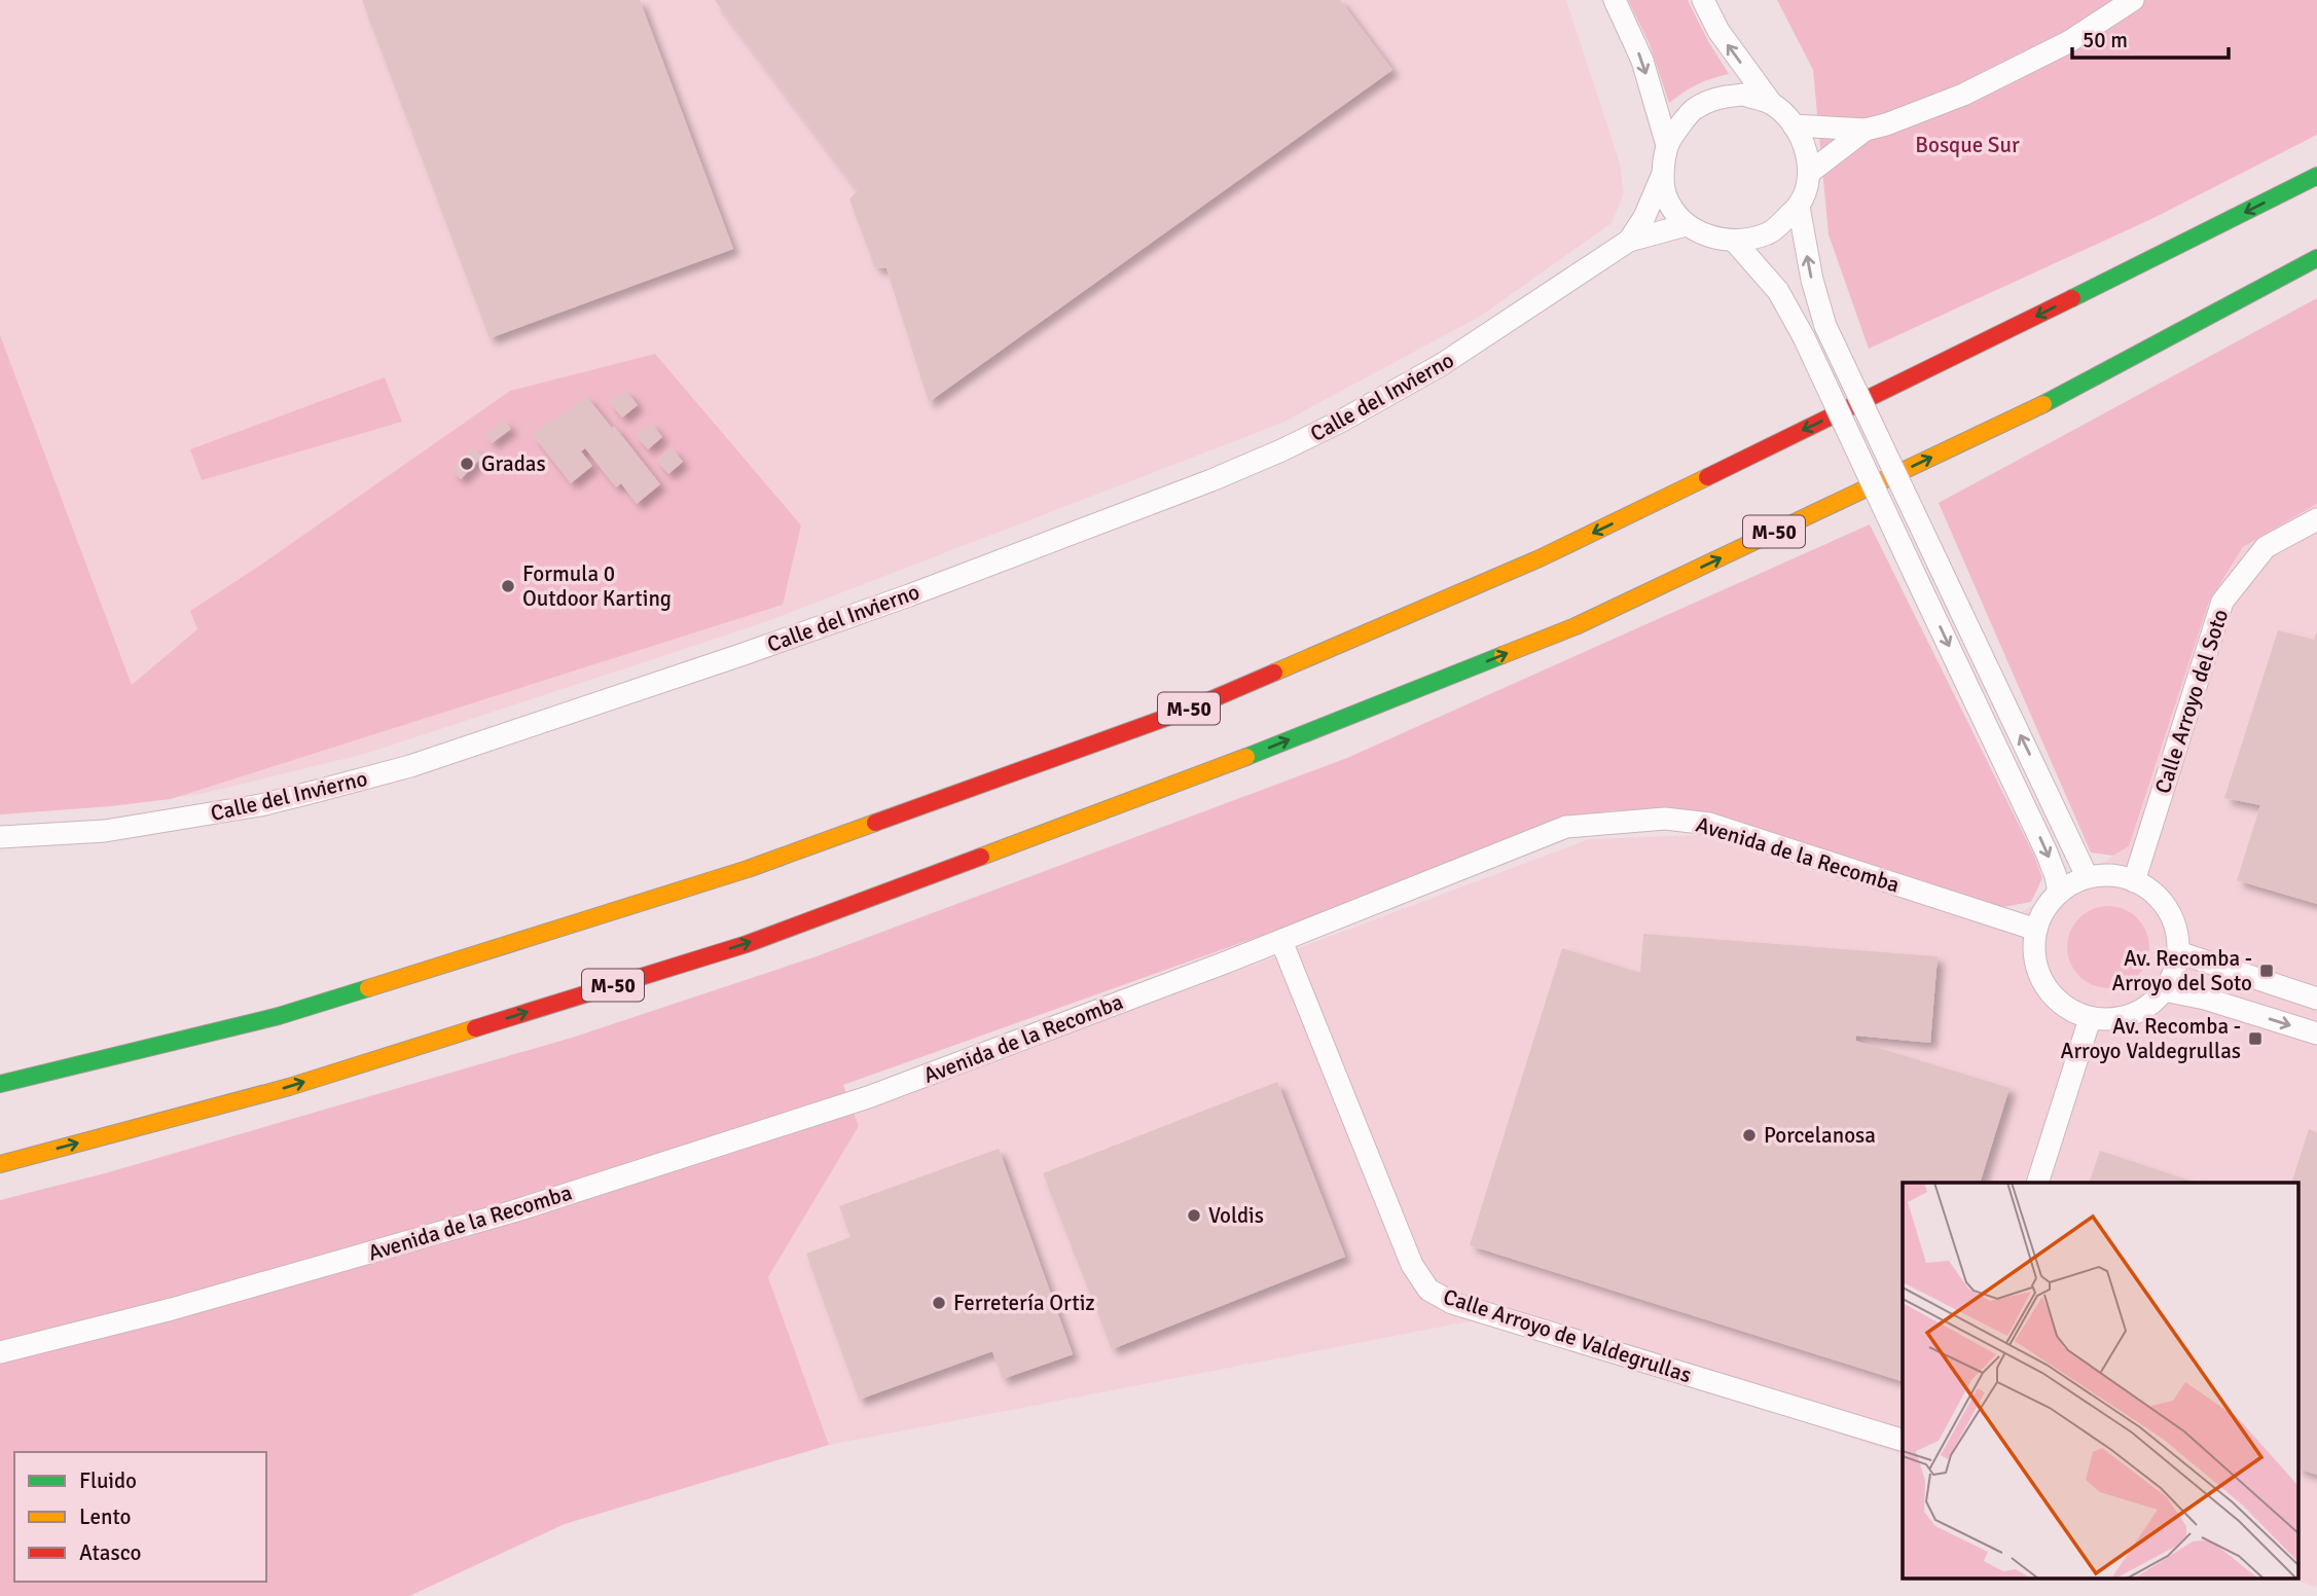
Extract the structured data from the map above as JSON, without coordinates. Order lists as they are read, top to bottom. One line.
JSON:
{"streets":{"highway":["M-50"],"street":["Calle del Invierno","Calle Arroyo del Soto","Avenida de la Recomba","Calle Arroyo de Valdegrullas"]},"crossings":[["Calle Arroyo del Soto","Avenida de la Recomba"],["Avenida de la Recomba","Calle Arroyo de Valdegrullas"]],"parks":["Bosque Sur"],"places":{"other":["Gradas","Formula 0 Outdoor Karting","Porcelanosa","Voldis","Ferretería Ortiz"],"transit":["Av. Recomba - Arroyo del Soto","Av. Recomba - Arroyo Valdegrullas"]},"legend":["Fluido","Lento","Atasco"],"scale_bar":"50 m"}
